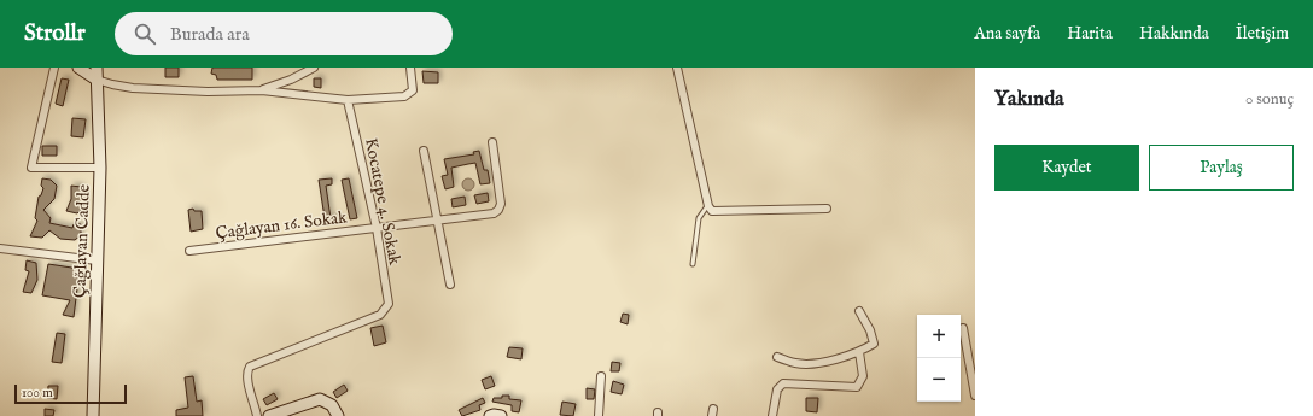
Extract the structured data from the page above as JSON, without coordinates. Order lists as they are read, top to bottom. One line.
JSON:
{"streets":{"main road":["Çağlayan Cadde"],"street":["Kocatepe 4. Sokak","Çağlayan 16. Sokak"]},"crossings":[["Kocatepe 4. Sokak","Çağlayan 16. Sokak"]],"scale_bar":"100 m","page":{"header":"Strollr","search":"Burada ara","nav":["Ana sayfa","Harita","Hakkında","İletişim"],"heading":["Yakında","0 sonuç"],"buttons":["Kaydet","Paylaş"],"map_buttons":["+","−"],"scale":"100 m"}}
